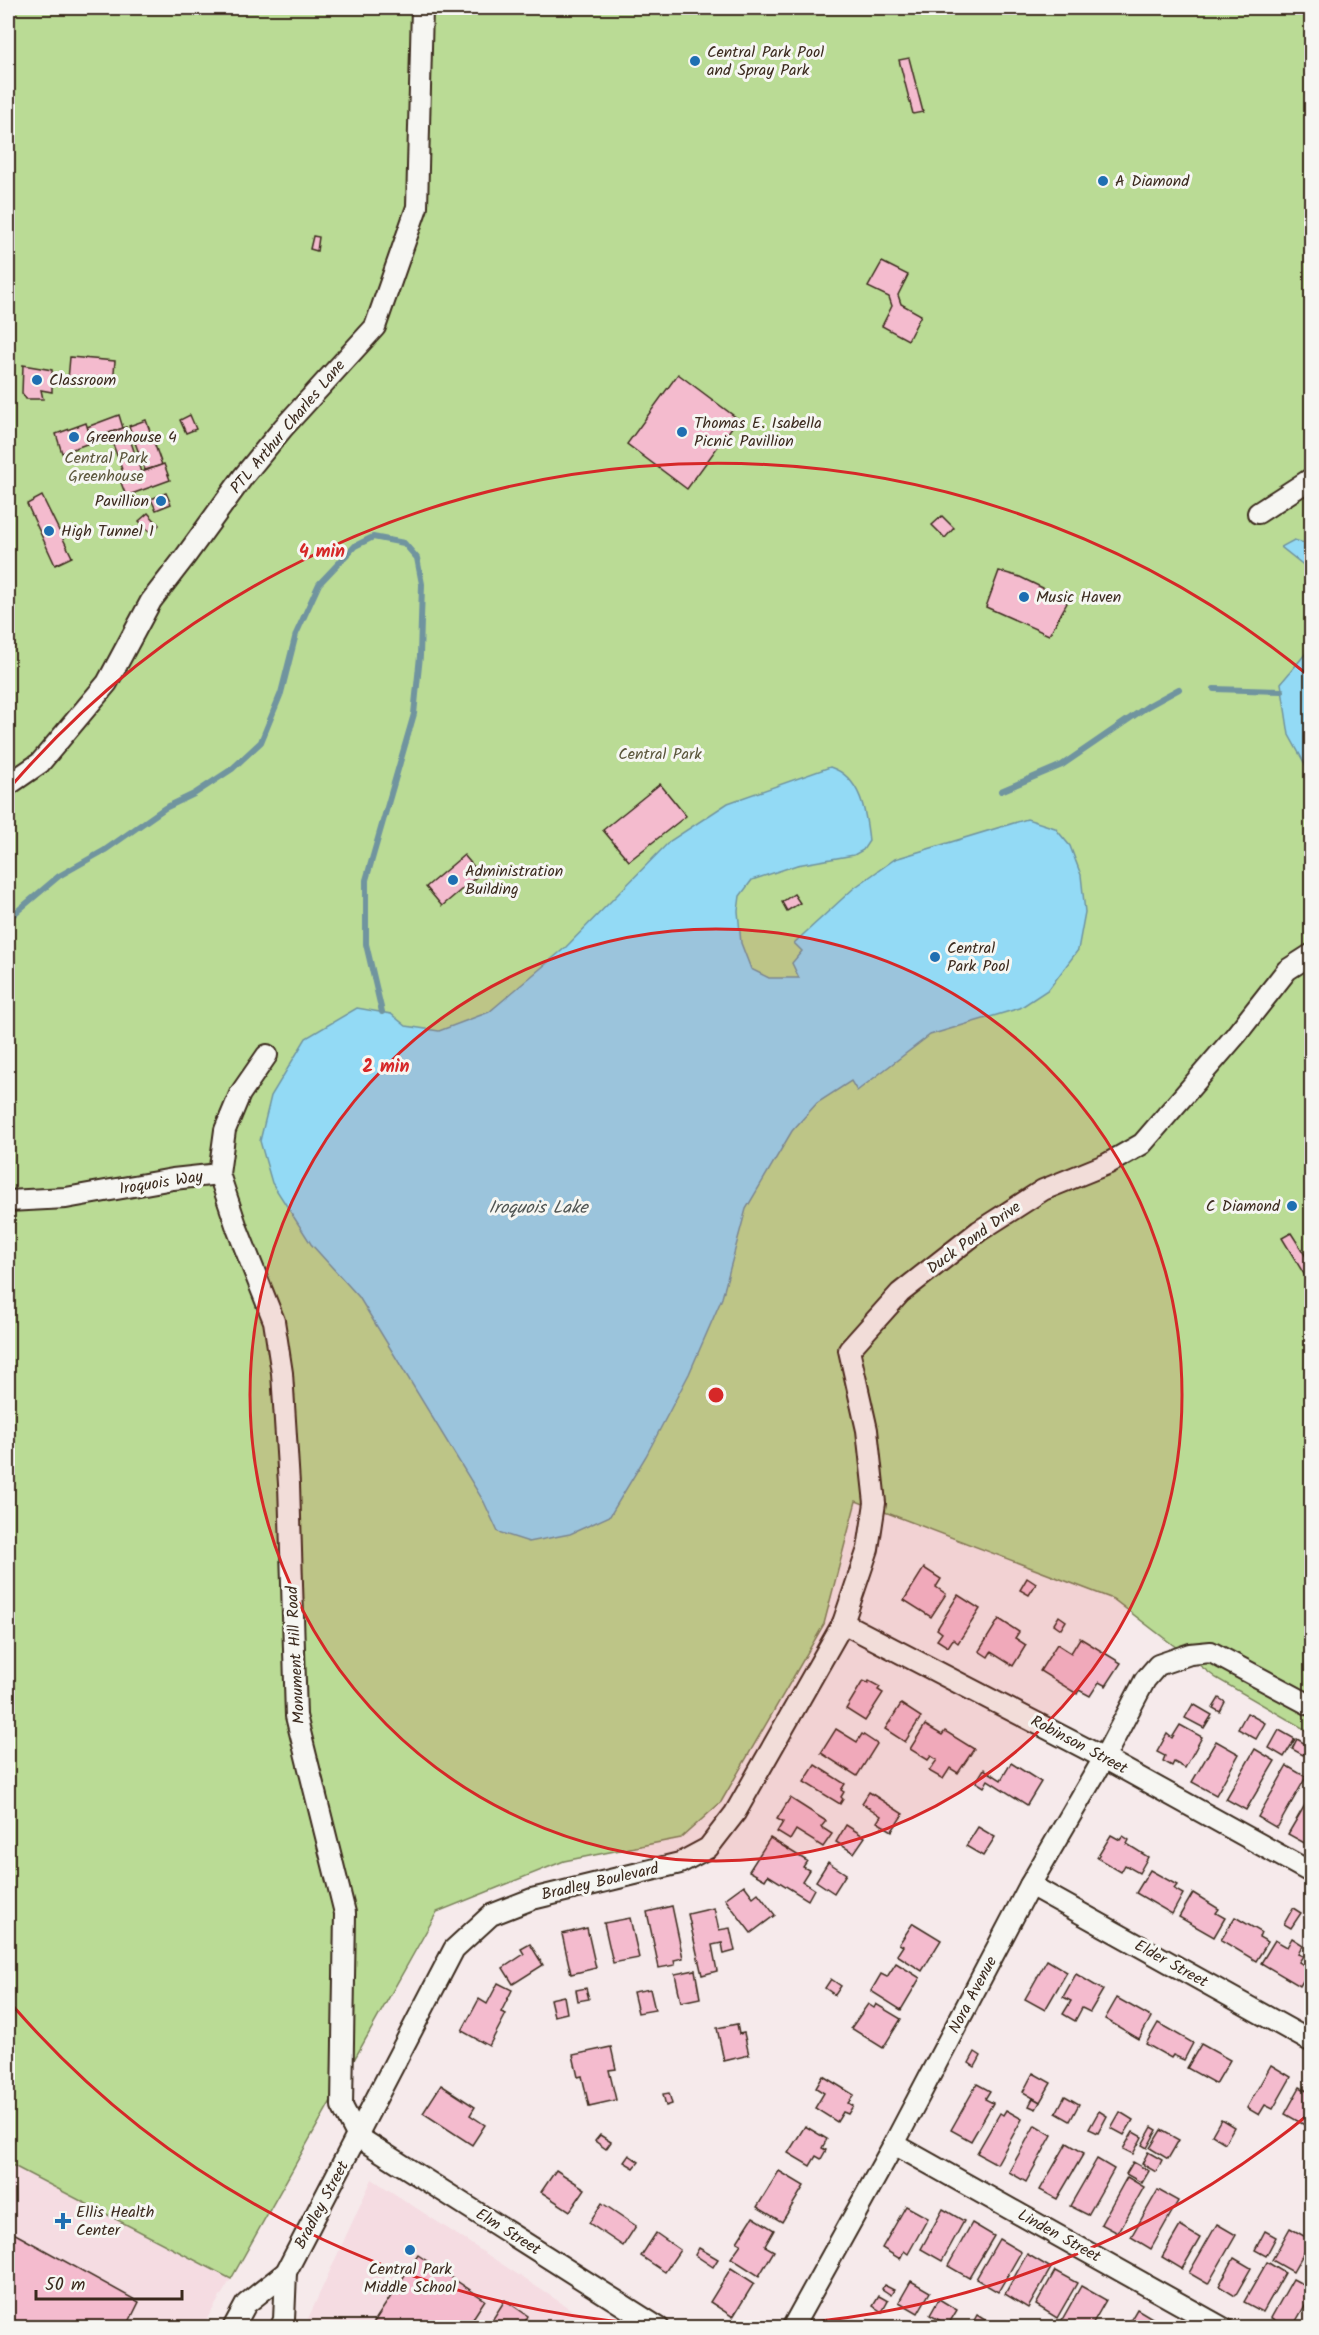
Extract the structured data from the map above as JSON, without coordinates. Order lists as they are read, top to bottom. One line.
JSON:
{"streets":{"street":["PTL Arthur Charles Lane","Iroquois Way","Duck Pond Drive","Monument Hill Road","Robinson Street","Bradley Boulevard","Elder Street","Nora Avenue","Bradley Street","Elm Street","Linden Street"]},"crossings":[["Iroquois Way","Monument Hill Road"],["Duck Pond Drive","Robinson Street"],["Duck Pond Drive","Bradley Boulevard"],["Monument Hill Road","Bradley Boulevard"],["Monument Hill Road","Bradley Street"],["Monument Hill Road","Elm Street"],["Robinson Street","Bradley Boulevard"],["Robinson Street","Nora Avenue"],["Bradley Boulevard","Bradley Street"],["Bradley Boulevard","Elm Street"],["Elder Street","Nora Avenue"],["Nora Avenue","Linden Street"],["Bradley Street","Elm Street"]],"water":["Iroquois Lake"],"parks":["Central Park Greenhouse","Central Park"],"places":{"other":["Central Park Pool and Spray Park","A Diamond","Classroom","Thomas E. Isabella Picnic Pavillion","Greenhouse 4","Pavillion","High Tunnel 1","Music Haven","Administration Building","Central Park Pool","C Diamond","Central Park Middle School"],"health":["Ellis Health Center"]},"scale_bar":"50 m","rings":["4 min","2 min"]}
